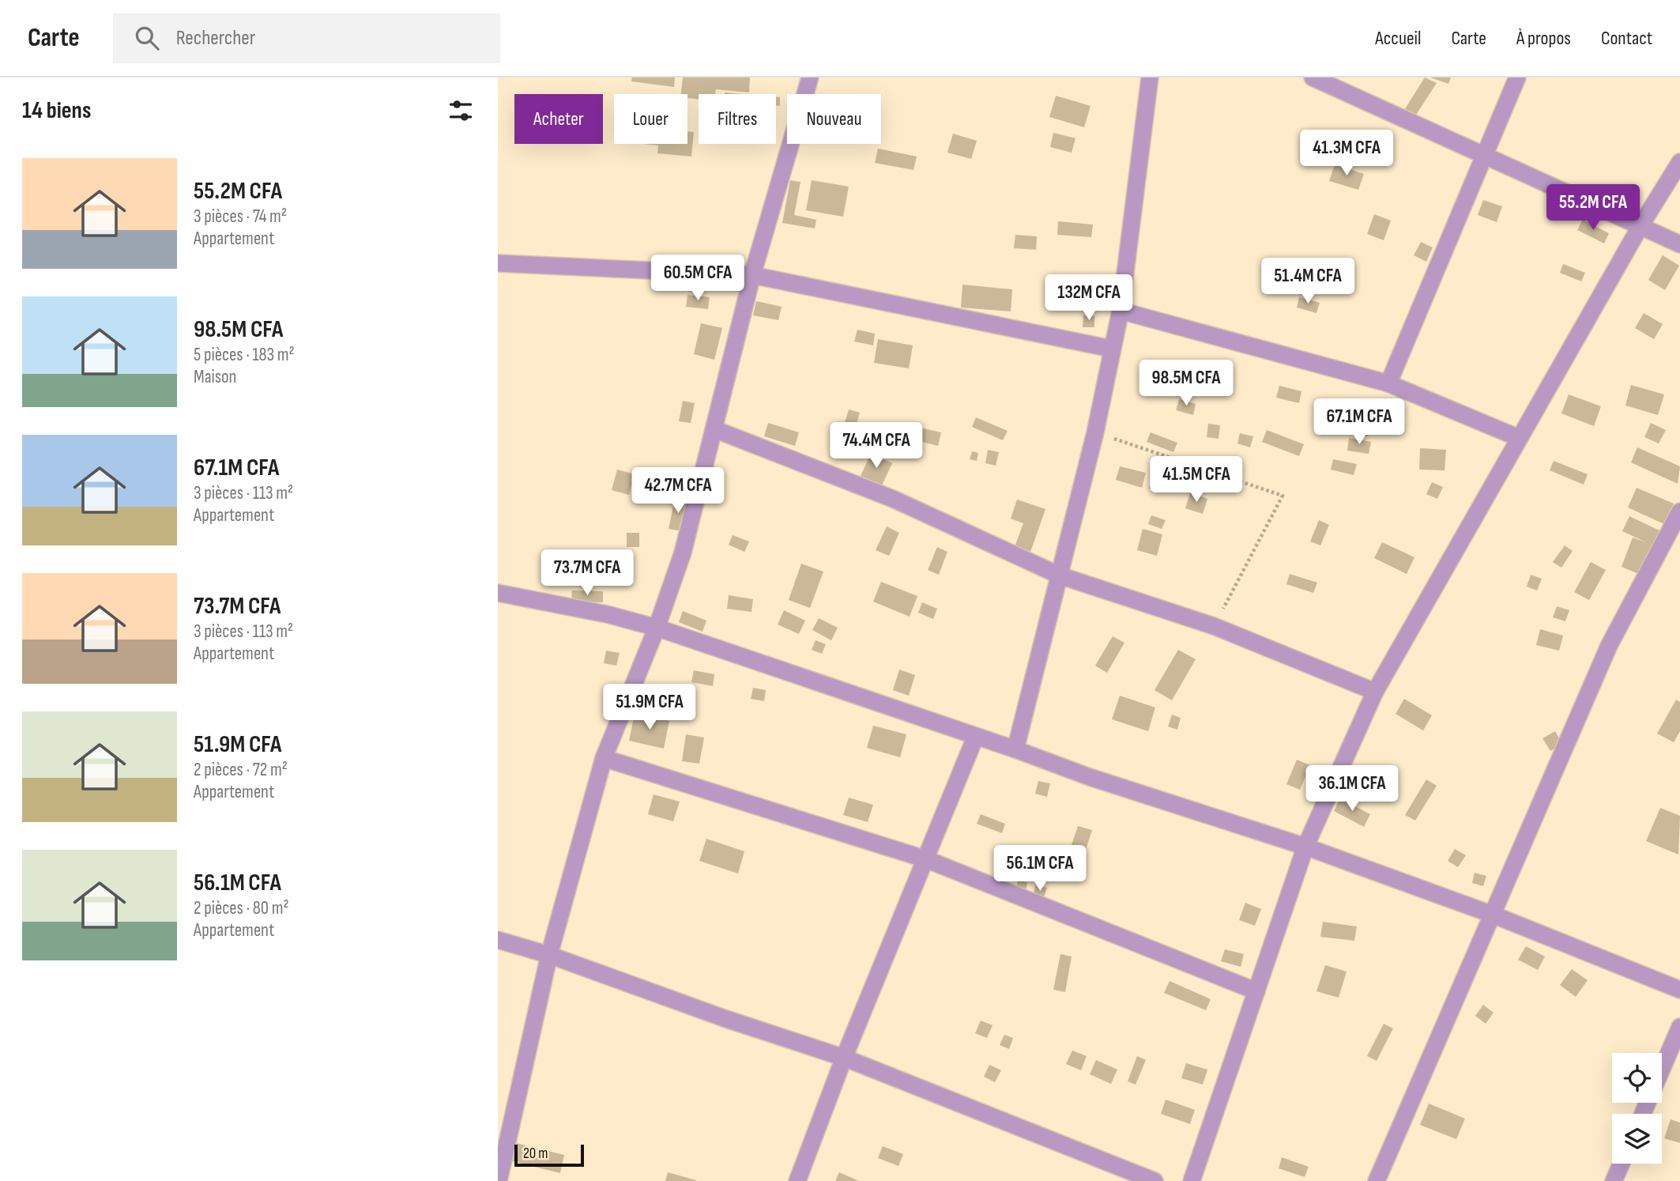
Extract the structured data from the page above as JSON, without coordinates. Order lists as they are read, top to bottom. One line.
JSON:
{"scale_bar":"20 m","page":{"header":"Carte","search":"Rechercher","nav":["Accueil","Carte","À propos","Contact"],"heading":"14 biens","chip":["Acheter","Louer","Filtres","Nouveau"],"price":["41.3M CFA","55.2M CFA","60.5M CFA","51.4M CFA","132M CFA","98.5M CFA","67.1M CFA","74.4M CFA","41.5M CFA","42.7M CFA","73.7M CFA","51.9M CFA","36.1M CFA","56.1M CFA"],"list":[{"name":"55.2M CFA","note":"3 pièces · 74 m² · Appartement"},{"name":"98.5M CFA","note":"5 pièces · 183 m² · Maison"},{"name":"67.1M CFA","note":"3 pièces · 113 m² · Appartement"},{"name":"73.7M CFA","note":"3 pièces · 113 m² · Appartement"},{"name":"51.9M CFA","note":"2 pièces · 72 m² · Appartement"},{"name":"56.1M CFA","note":"2 pièces · 80 m² · Appartement"}],"scale":"20 m"}}
